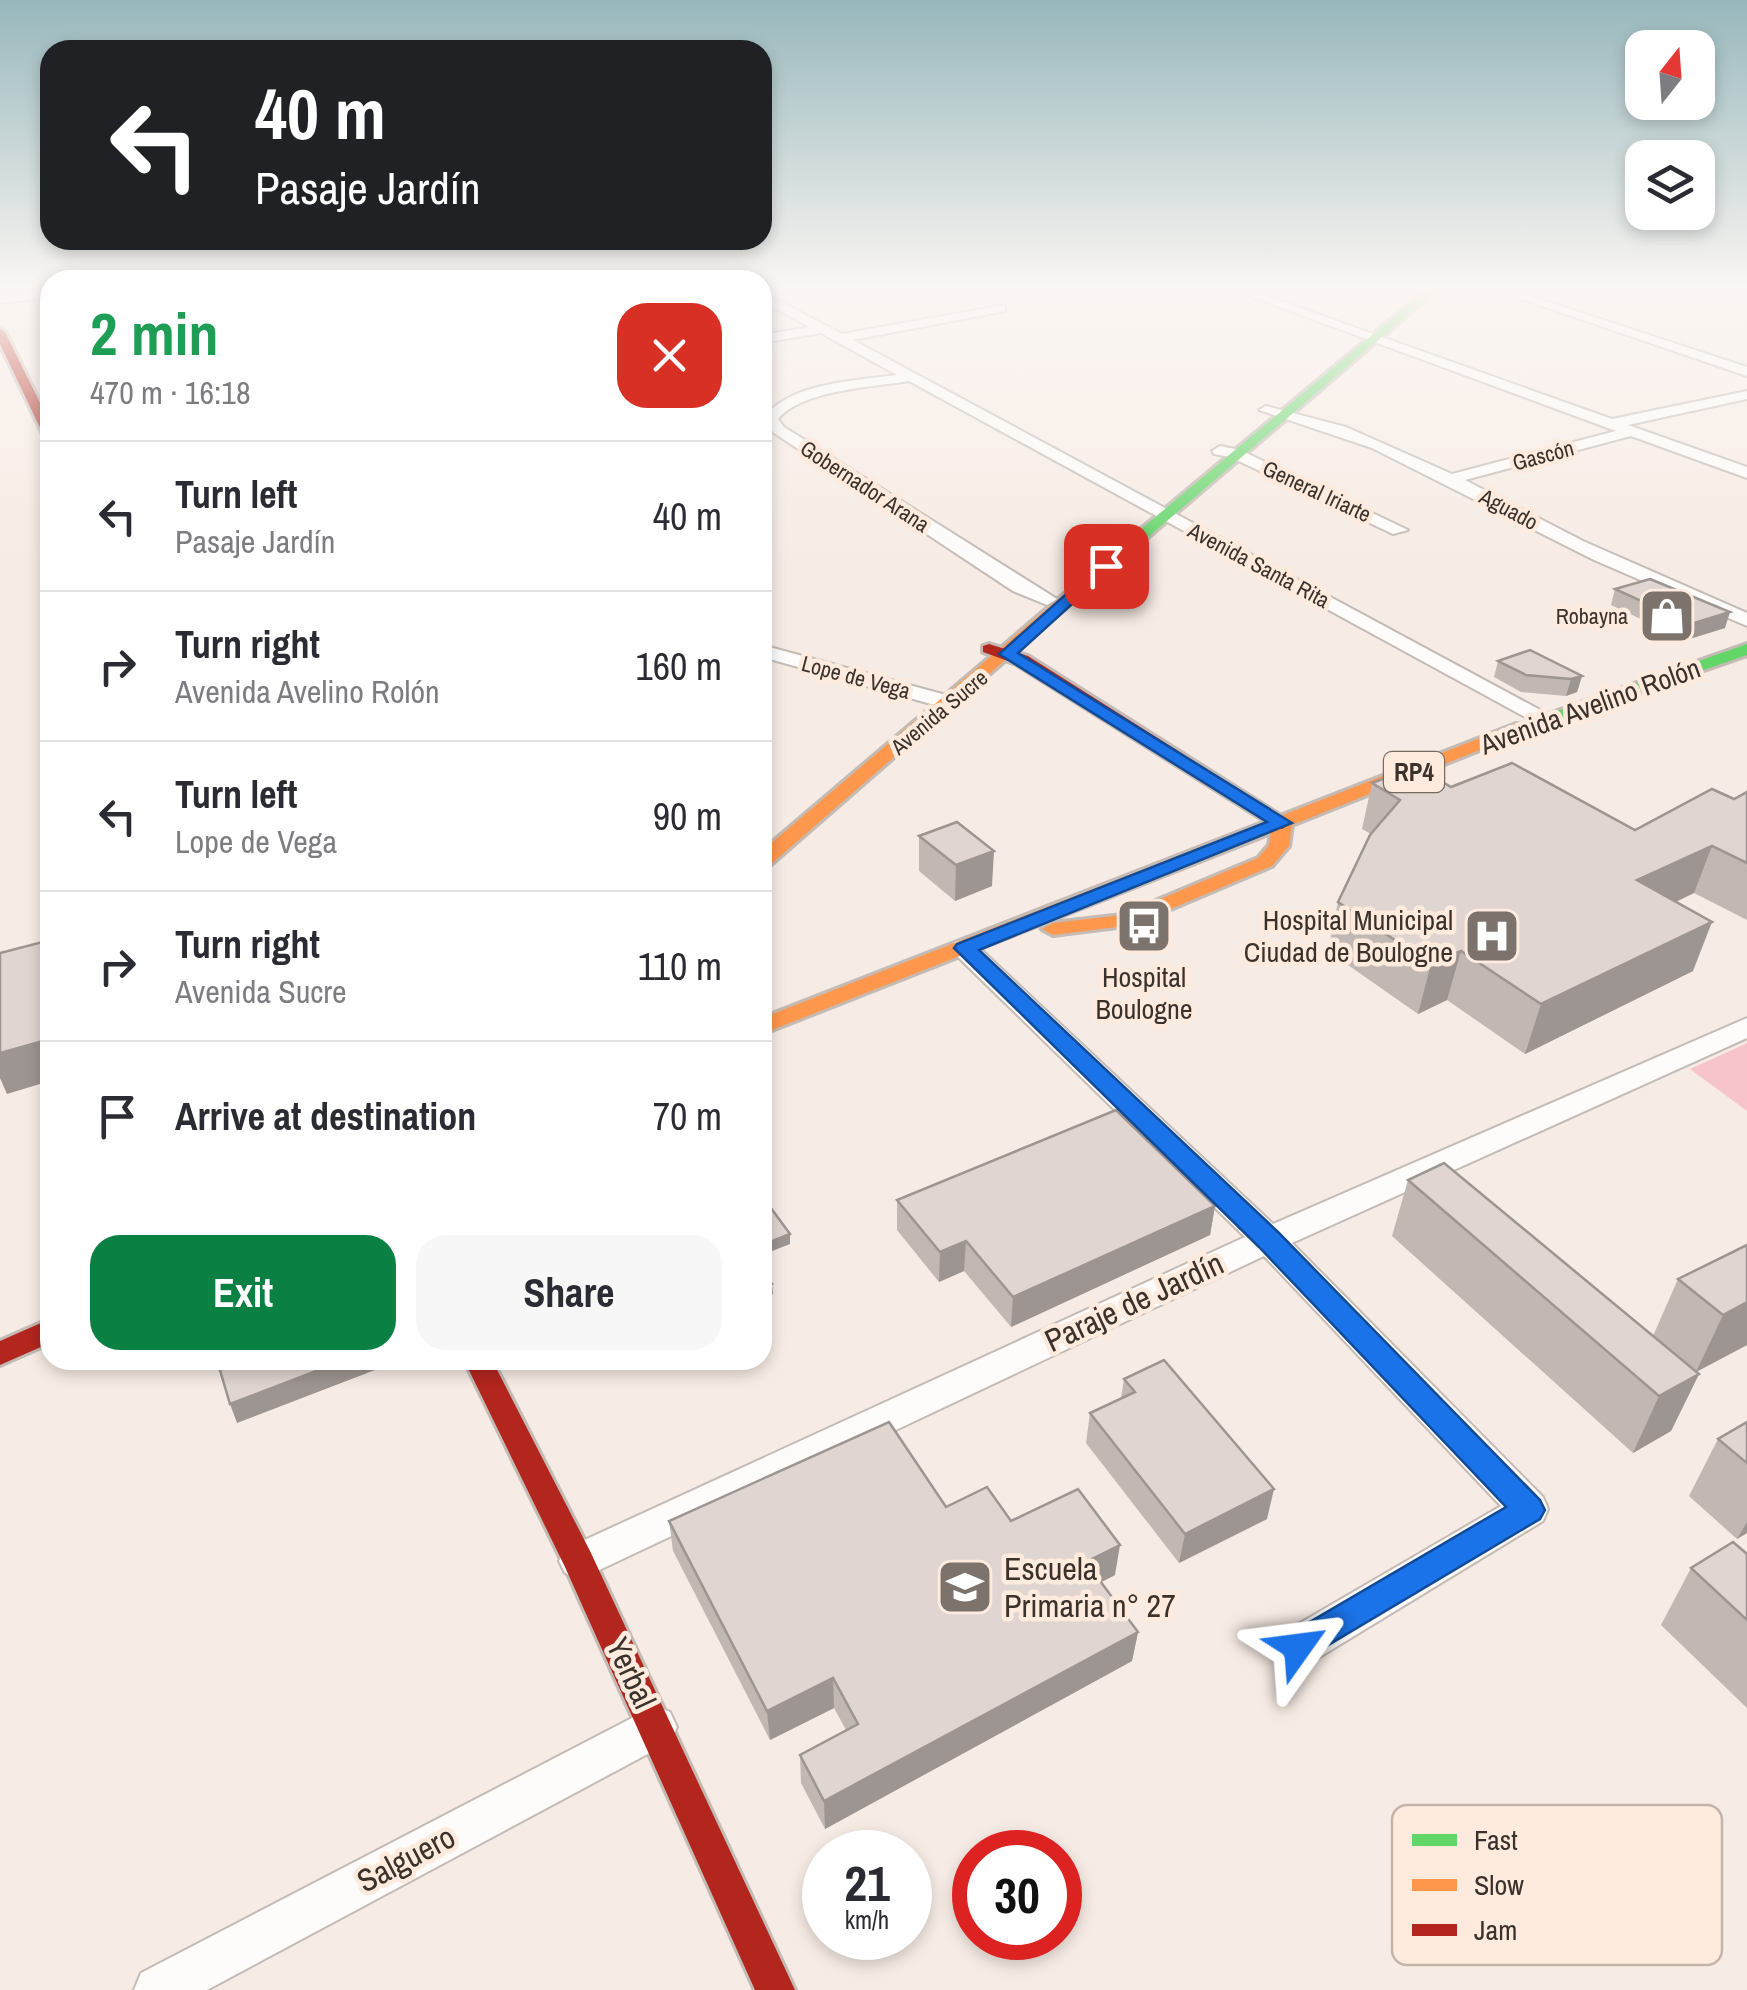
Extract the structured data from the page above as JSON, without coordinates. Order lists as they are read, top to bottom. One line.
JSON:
{"streets":{"main road":["Avenida Avelino Rolón","Avenida Sucre","RP4","Yerbal"],"street":["Gascón","Gobernador Arana","General Iriarte","Aguado","Avenida Santa Rita","Lope de Vega","Paraje de Jardín","Salguero"]},"crossings":[["Gascón","Aguado"],["Gobernador Arana","Avenida Sucre"],["General Iriarte","Avenida Sucre"],["Aguado","Avenida Sucre"],["Avenida Santa Rita","Avenida Avelino Rolón"],["Avenida Santa Rita","Avenida Sucre"],["Lope de Vega","Avenida Sucre"],["Paraje de Jardín","Yerbal"],["Yerbal","Salguero"]],"places":{"shop":["Robayna"],"bus stop":["Hospital Boulogne"],"hospital":["Hospital Municipal Ciudad de Boulogne"],"school or university":["Escuela Primaria n° 27"]},"legend":["Fast","Slow","Jam"],"north":"top","page":{"turn":["40 m","Pasaje Jardín"],"heading":["2 min","470 m · 16:18"],"list":[{"name":"Turn left","note":"Pasaje Jardín","value":"40 m"},{"name":"Turn right","note":"Avenida Avelino Rolón","value":"160 m"},{"name":"Turn left","note":"Lope de Vega","value":"90 m"},{"name":"Turn right","note":"Avenida Sucre","value":"110 m"},{"name":"Arrive at destination","value":"70 m"}],"buttons":["Exit","Share"],"speed":"21 km/h","limit":"30"}}
